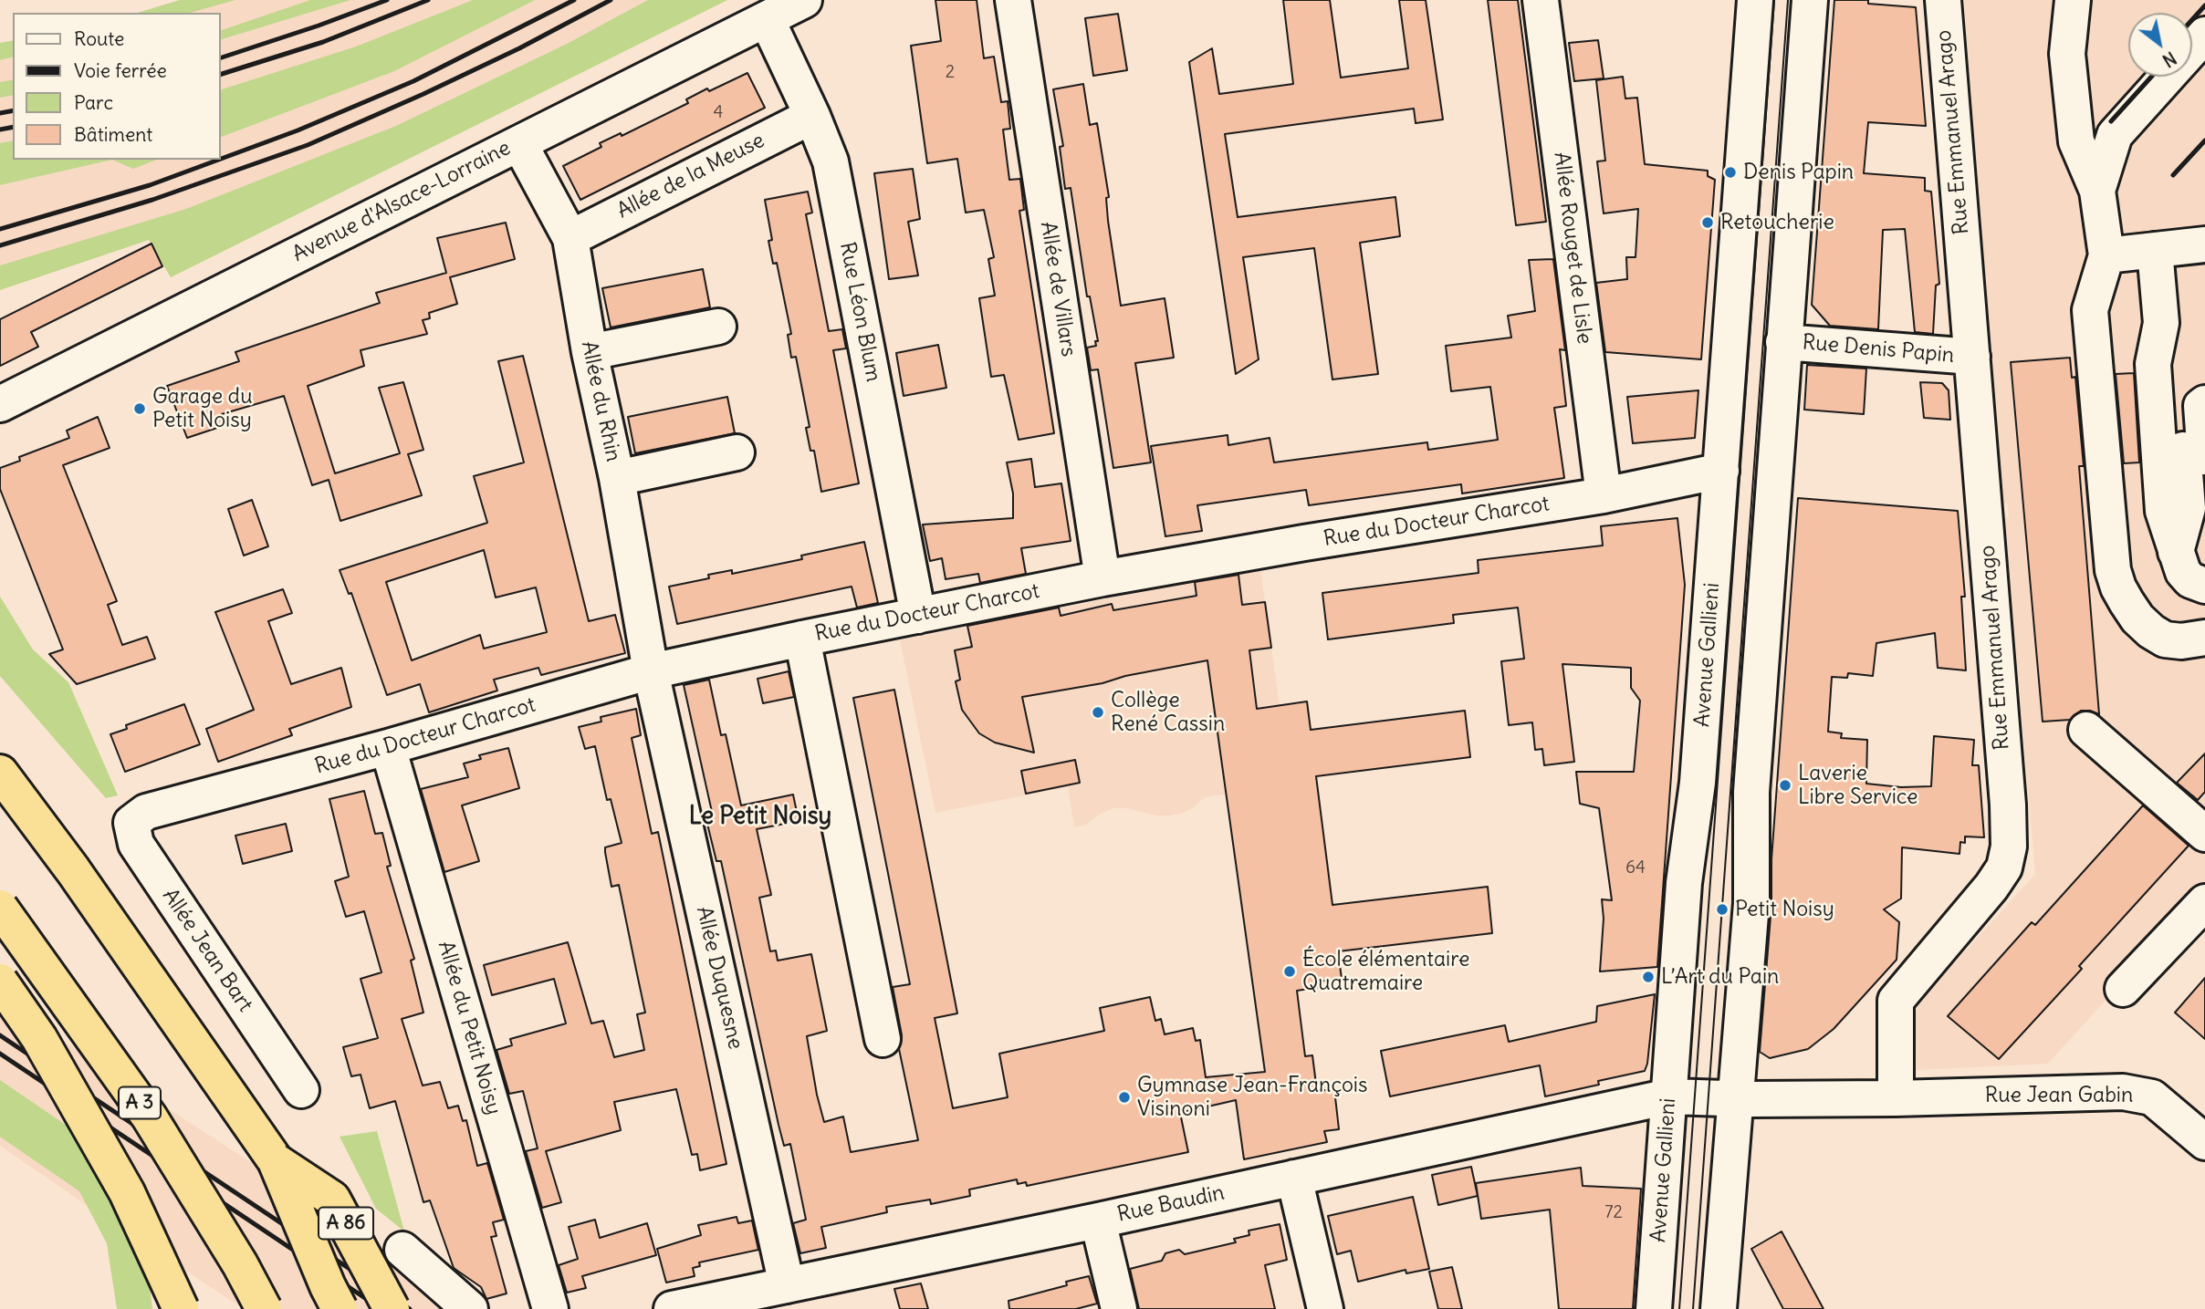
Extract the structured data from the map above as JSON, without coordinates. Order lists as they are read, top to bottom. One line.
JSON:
{"streets":{"highway":["A 3","A 86"],"street":["Rue Emmanuel Arago","Allée de la Meuse","Avenue d'Alsace-Lorraine","Allée Rouget de Lisle","Allée de Villars","Rue Léon Blum","Rue Denis Papin","Allée du Rhin","Rue du Docteur Charcot","Avenue Gallieni","Allée Jean Bart","Allée Duquesne","Allée du Petit Noisy","Rue Jean Gabin","Rue Baudin"]},"crossings":[["Rue Emmanuel Arago","Rue Denis Papin"],["Rue Emmanuel Arago","Rue Jean Gabin"],["Allée de la Meuse","Rue Léon Blum"],["Allée de la Meuse","Allée du Rhin"],["Avenue d'Alsace-Lorraine","Rue Léon Blum"],["Avenue d'Alsace-Lorraine","Allée du Rhin"],["Allée Rouget de Lisle","Rue du Docteur Charcot"],["Allée de Villars","Rue du Docteur Charcot"],["Rue Léon Blum","Rue du Docteur Charcot"],["Allée du Rhin","Rue du Docteur Charcot"],["Allée du Rhin","Allée Duquesne"],["Rue du Docteur Charcot","Avenue Gallieni"],["Rue du Docteur Charcot","Allée Jean Bart"],["Rue du Docteur Charcot","Allée Duquesne"],["Rue du Docteur Charcot","Allée du Petit Noisy"],["Avenue Gallieni","Rue Baudin"],["Allée Duquesne","Rue Baudin"]],"districts":["Le Petit Noisy"],"places":["Denis Papin","Retoucherie","Garage du Petit Noisy","Collège René Cassin","Laverie Libre Service","Petit Noisy","École élémentaire Quatremaire","L’Art du Pain","Gymnase Jean-François Visinoni"],"house_numbers":["2","4","64","72"],"legend":["Route","Voie ferrée","Parc","Bâtiment"],"north":"bottom right"}
